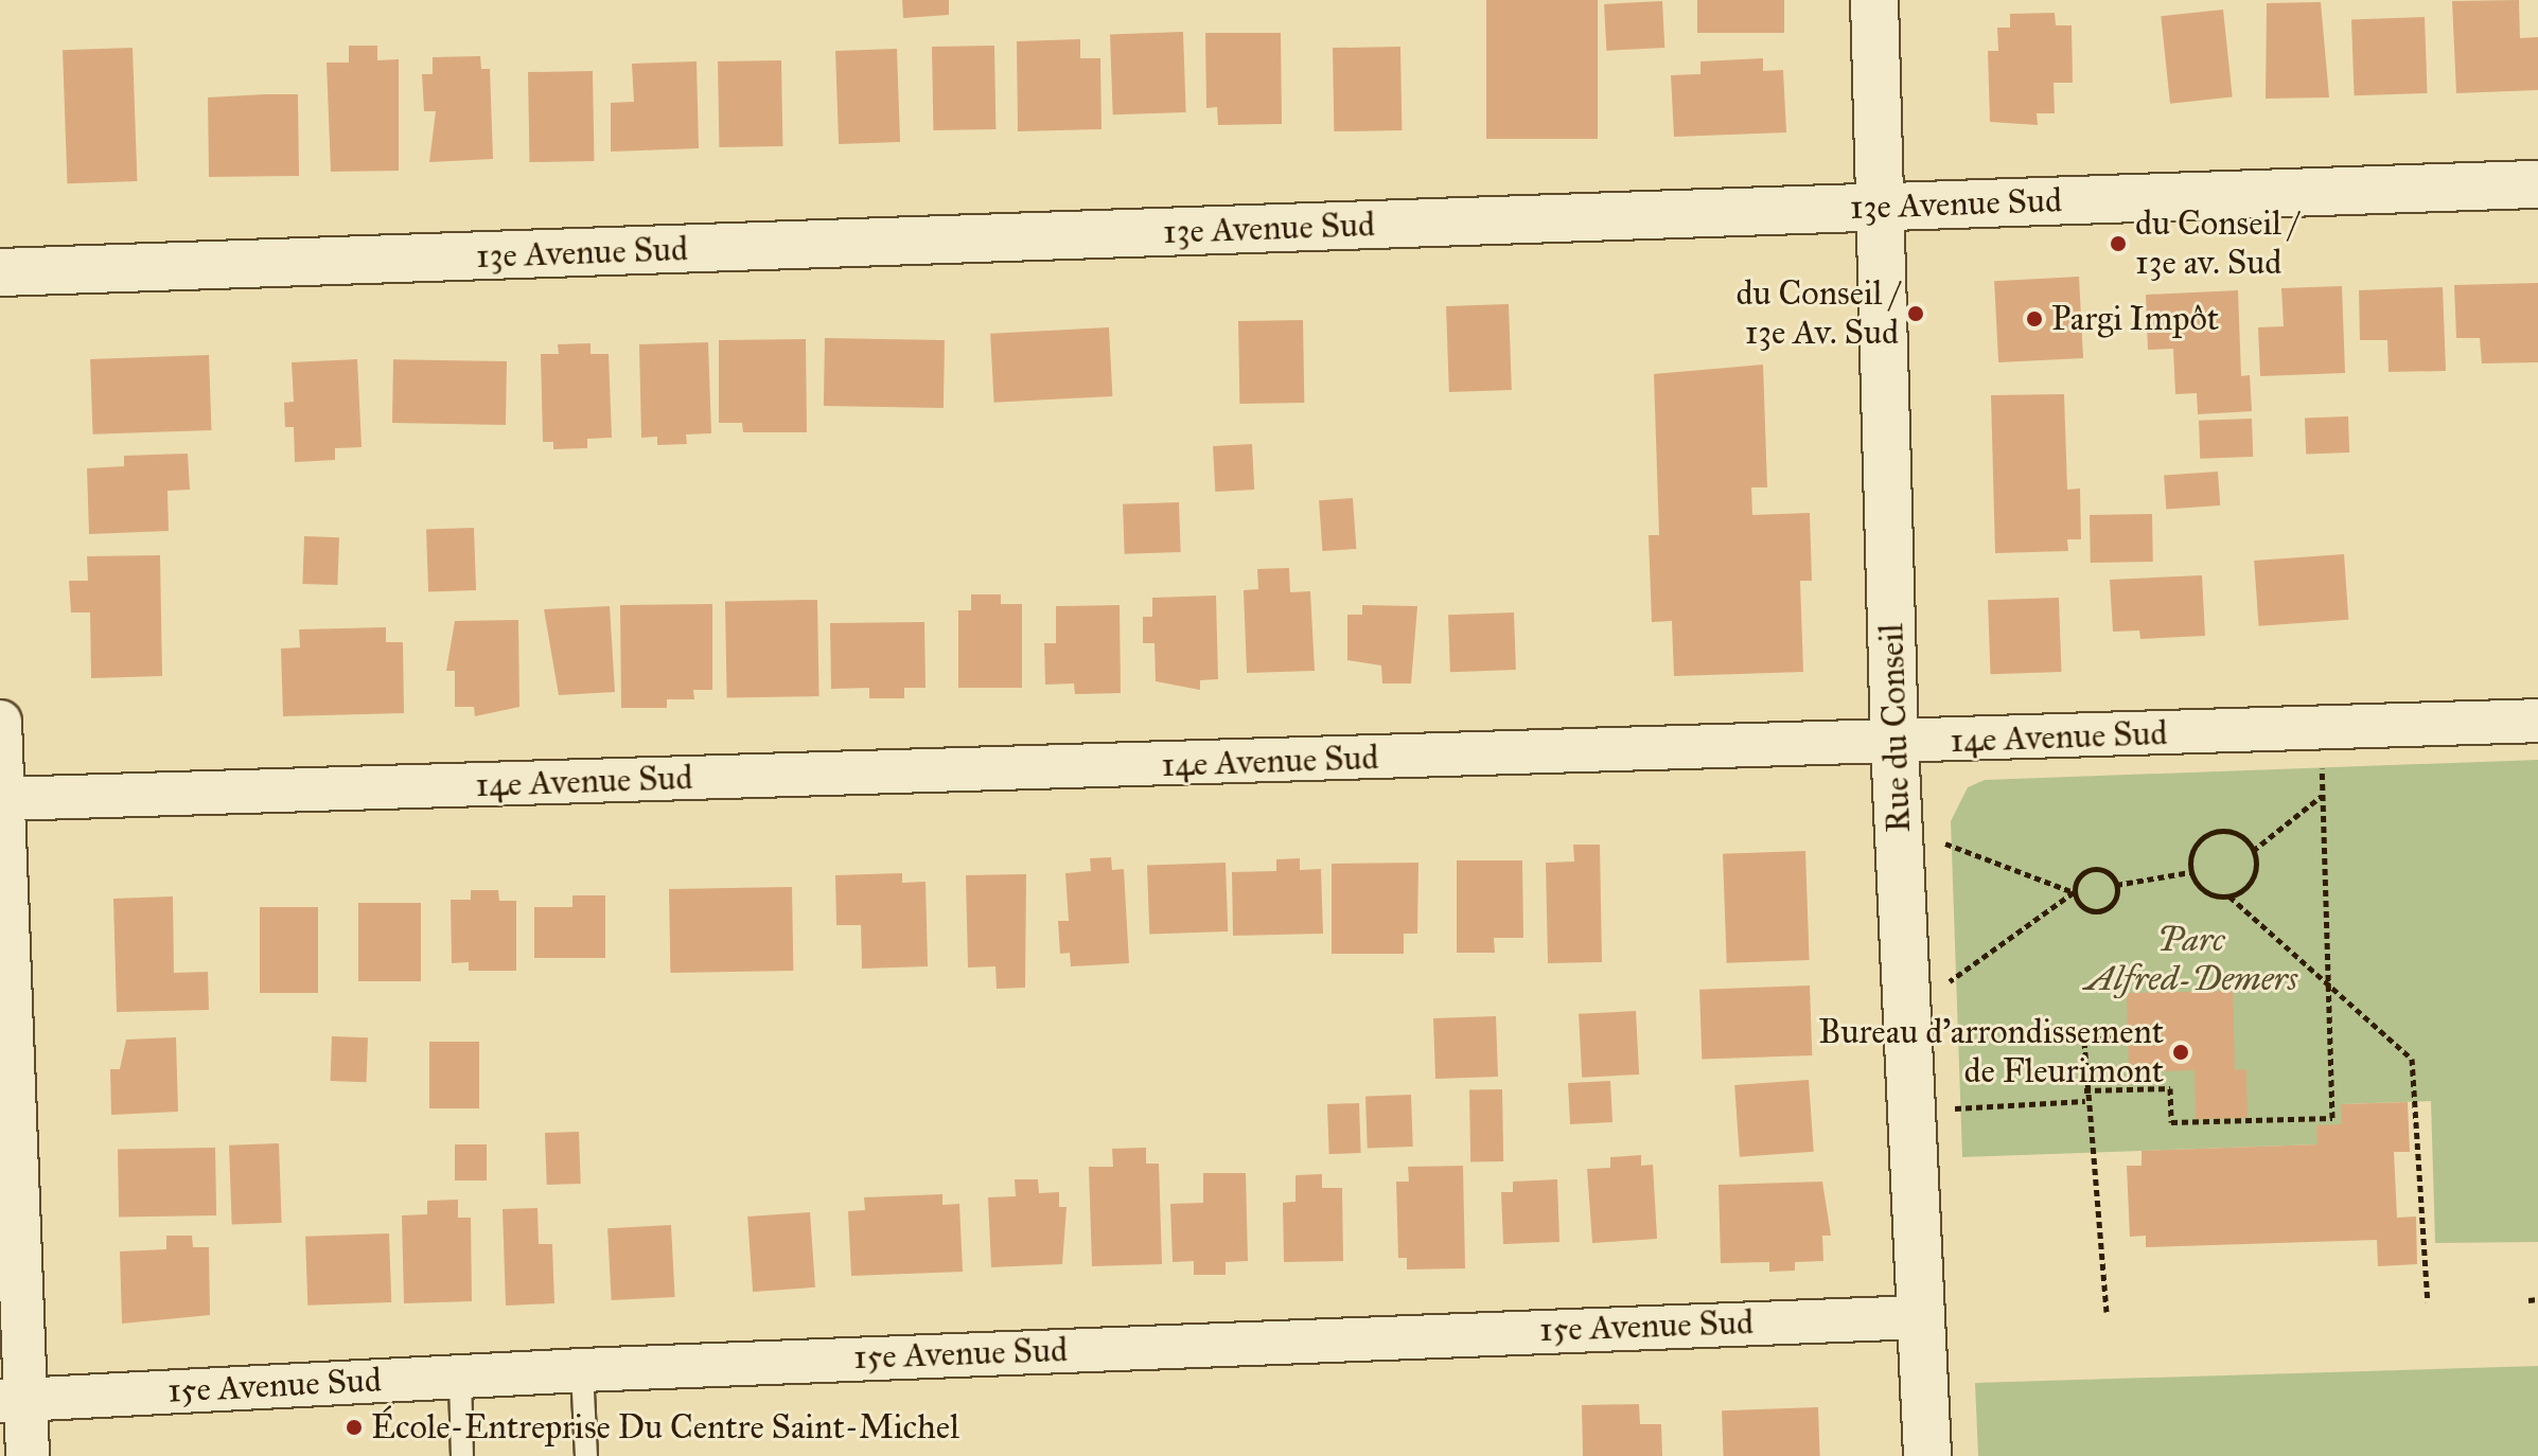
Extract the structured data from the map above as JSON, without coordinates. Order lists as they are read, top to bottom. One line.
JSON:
{"streets":{"main road":["13e Avenue Sud","Rue du Conseil"],"street":["14e Avenue Sud","15e Avenue Sud"]},"crossings":[["13e Avenue Sud","Rue du Conseil"],["Rue du Conseil","14e Avenue Sud"],["Rue du Conseil","15e Avenue Sud"]],"parks":["Parc Alfred-Demers"],"places":["du Conseil / 13e av. Sud","du Conseil / 13e Av. Sud","Pargi Impôt","Bureau d'arrondissement de Fleurimont","École-Entreprise Du Centre Saint-Michel"]}
